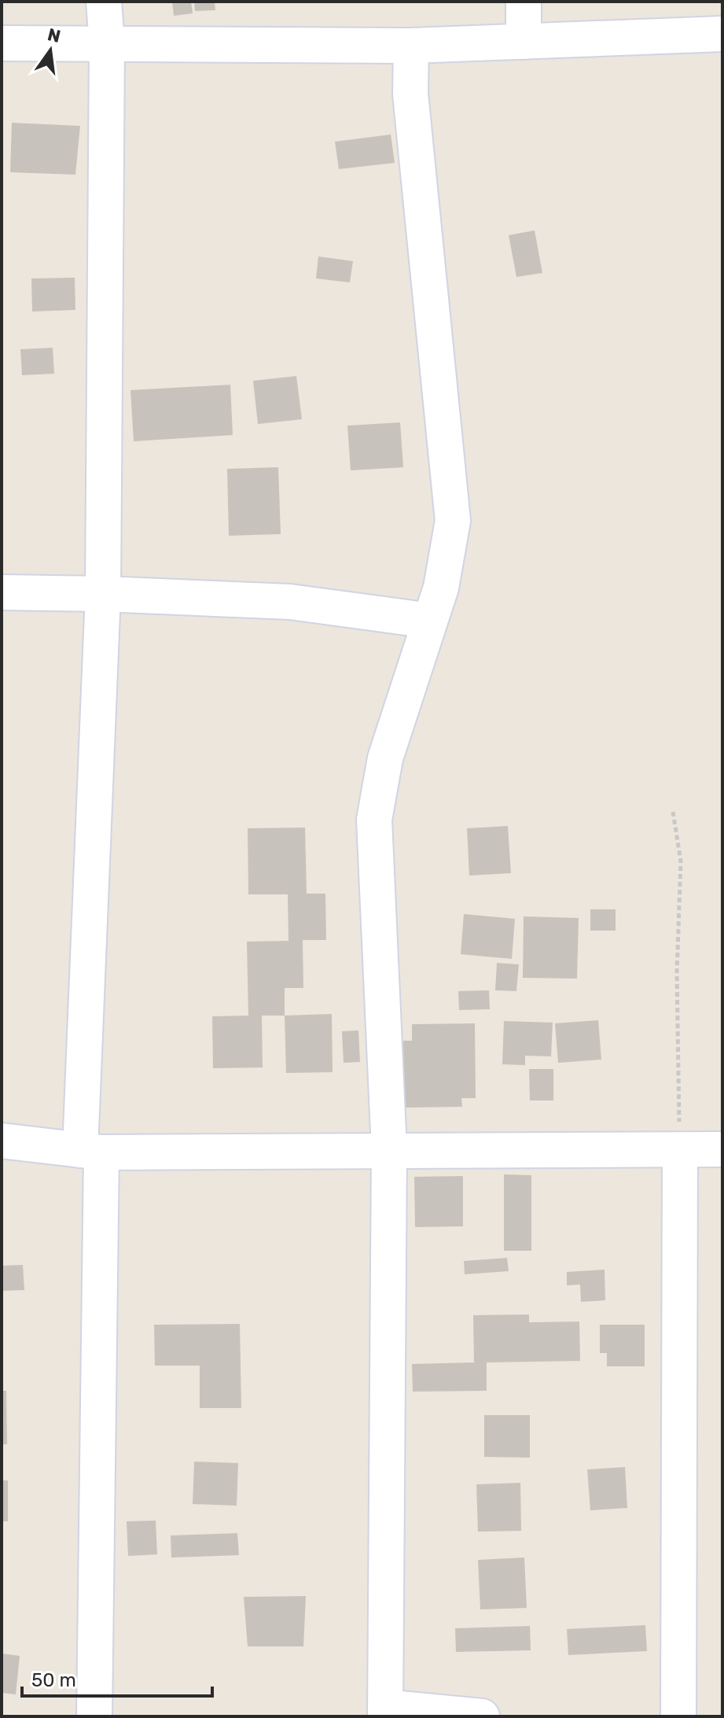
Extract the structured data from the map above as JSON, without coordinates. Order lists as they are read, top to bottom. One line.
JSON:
{"scale_bar":"50 m","north":"top"}
